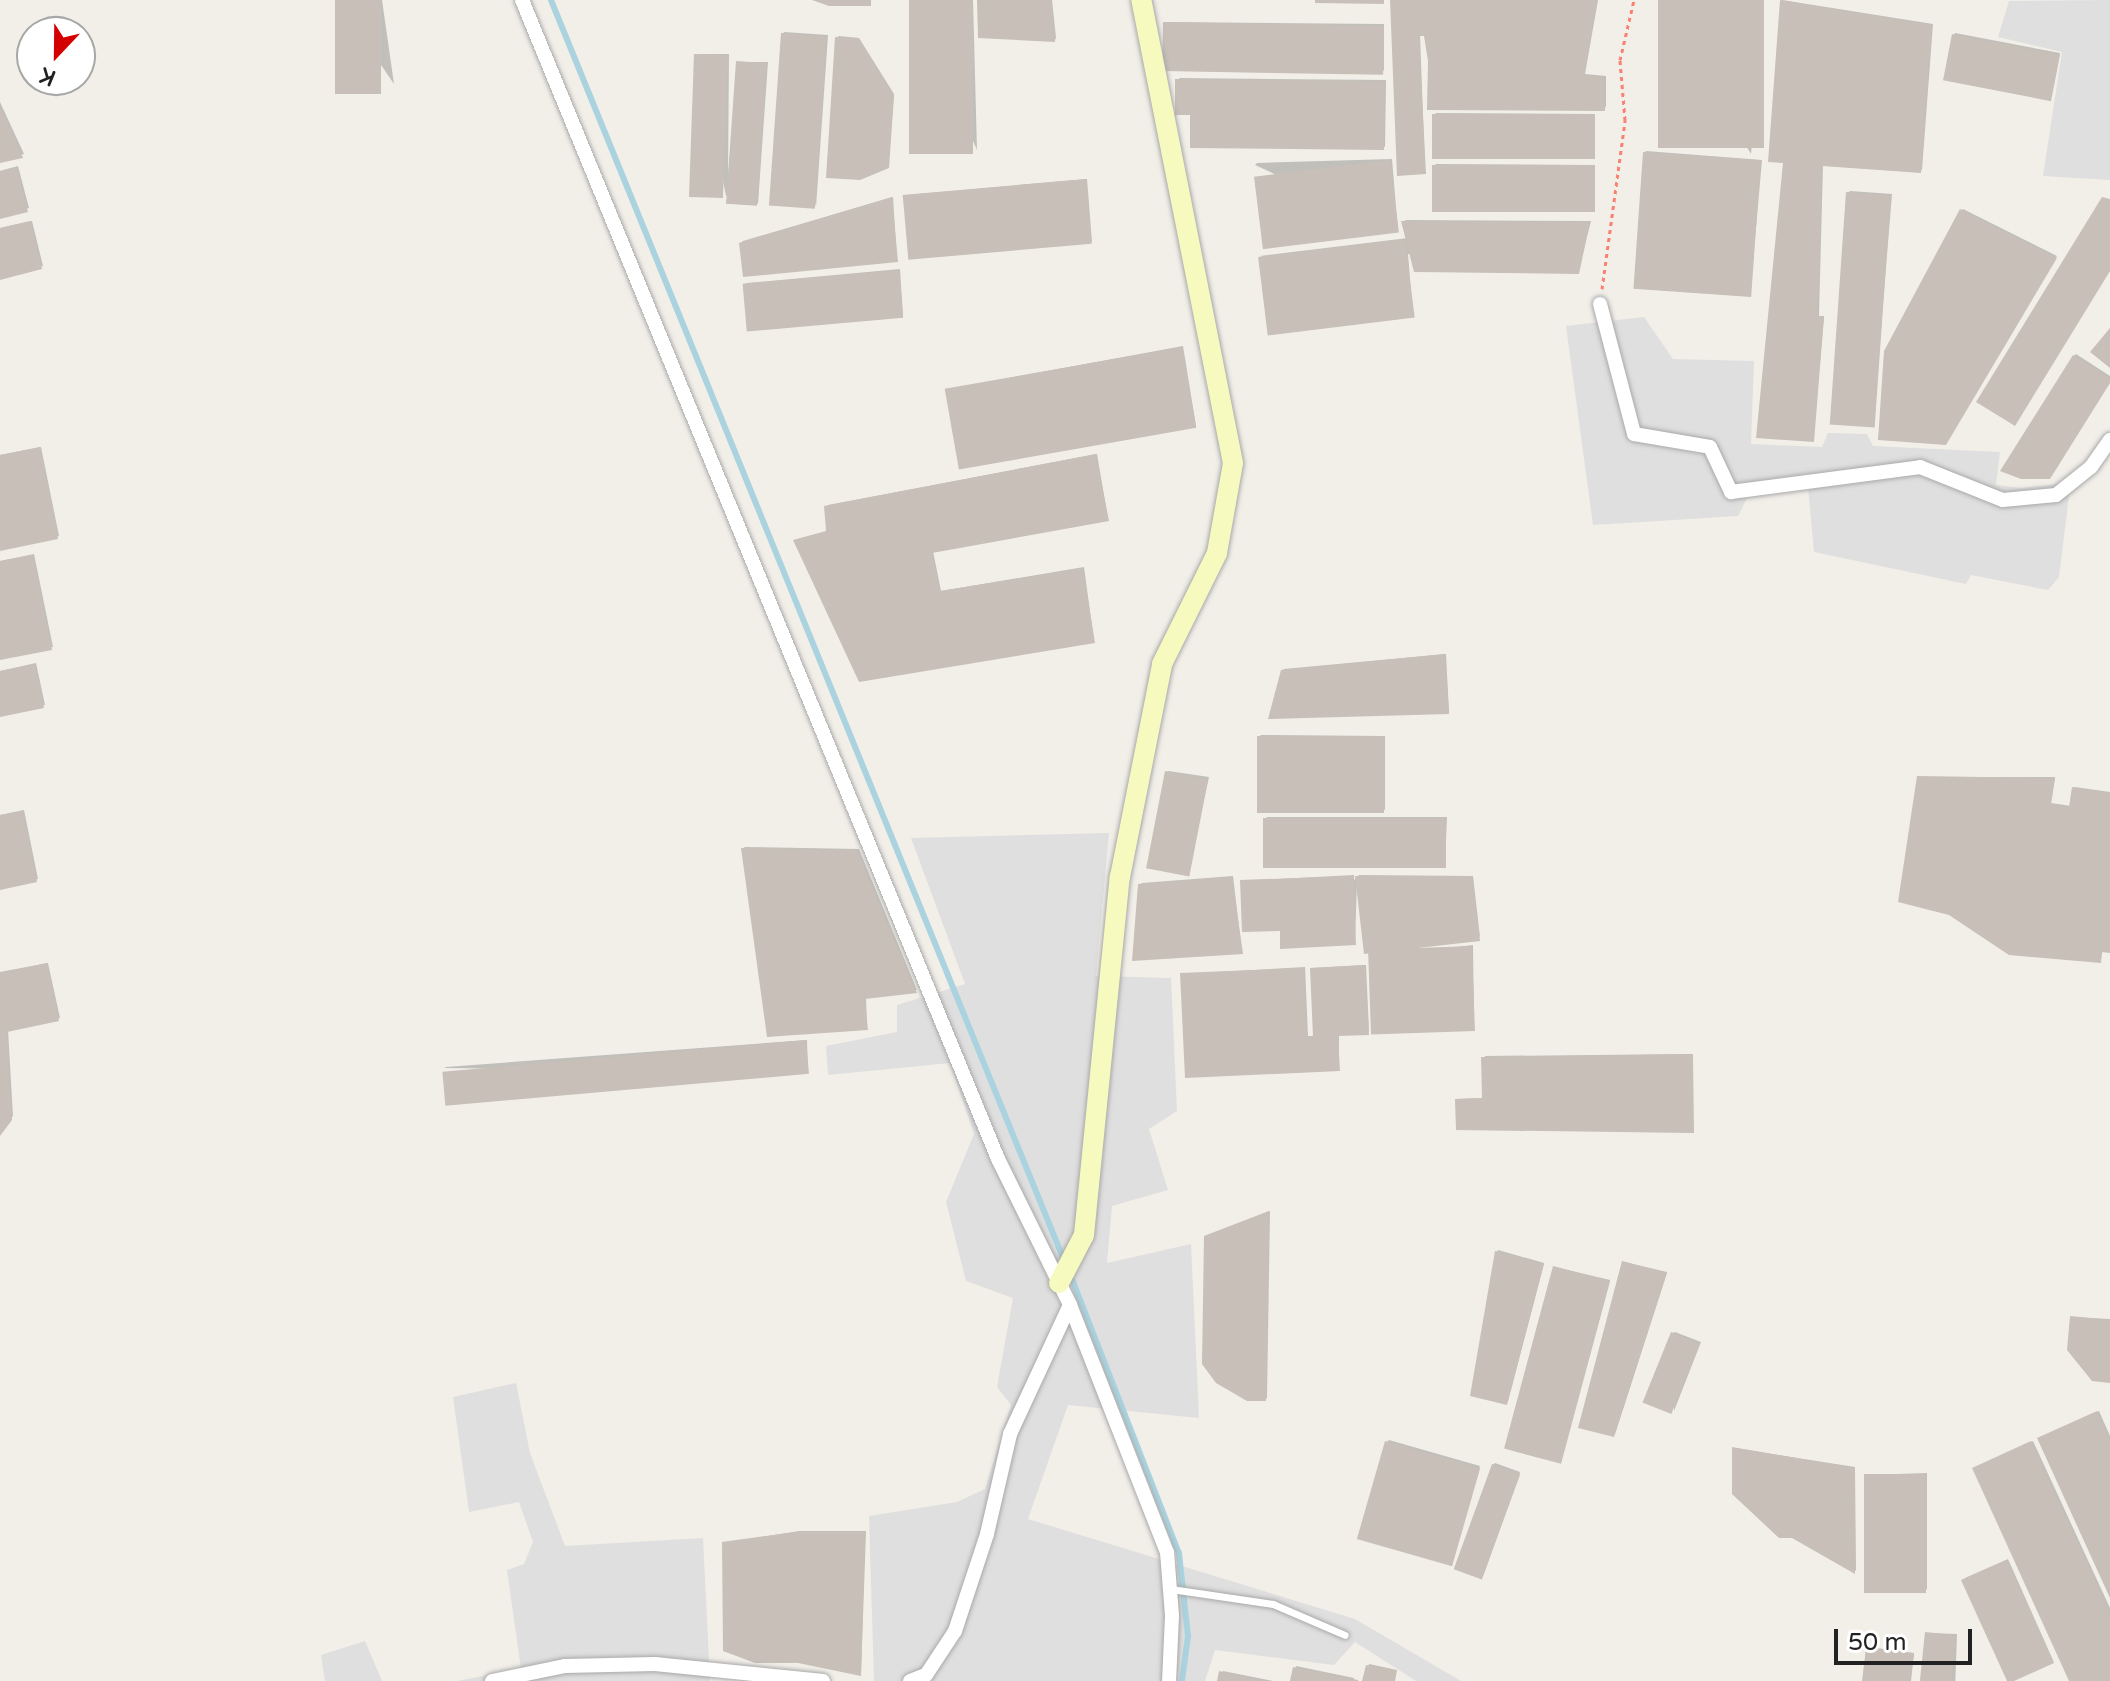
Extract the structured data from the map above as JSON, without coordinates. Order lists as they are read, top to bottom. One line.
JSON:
{"scale_bar":"50 m","north":"bottom"}
